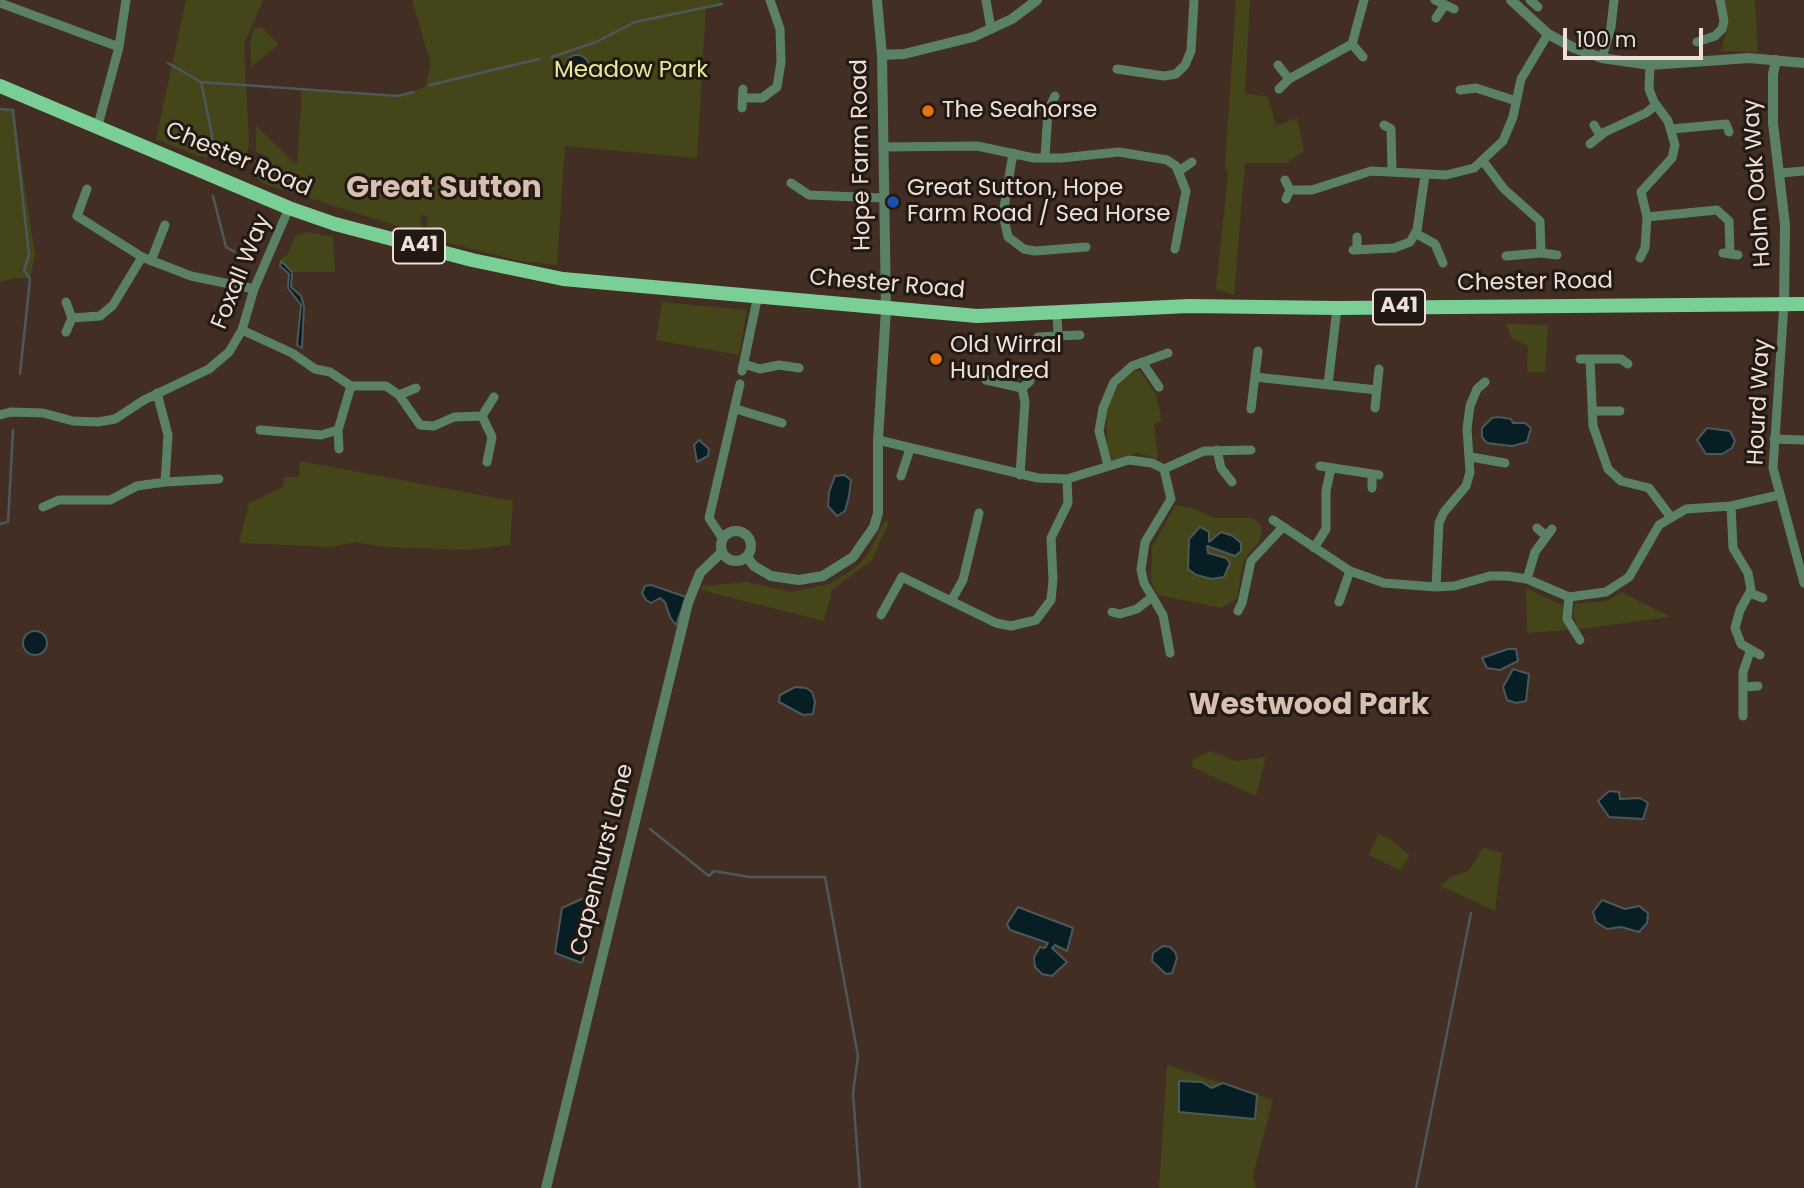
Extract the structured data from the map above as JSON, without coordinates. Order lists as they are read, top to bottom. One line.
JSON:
{"streets":{"main road":["Chester Road","A41"],"street":["Hope Farm Road","Holm Oak Way","Foxall Way","Hourd Way","Capenhurst Lane"]},"crossings":[["Hope Farm Road","Chester Road"],["Hope Farm Road","Capenhurst Lane"],["Chester Road","Holm Oak Way"],["Chester Road","Foxall Way"],["Chester Road","Hourd Way"],["Holm Oak Way","Hourd Way"]],"districts":["Great Sutton","Westwood Park"],"parks":["Meadow Park"],"places":["The Seahorse","Great Sutton, Hope Farm Road / Sea Horse","Old Wirral Hundred"],"scale_bar":"100 m"}
